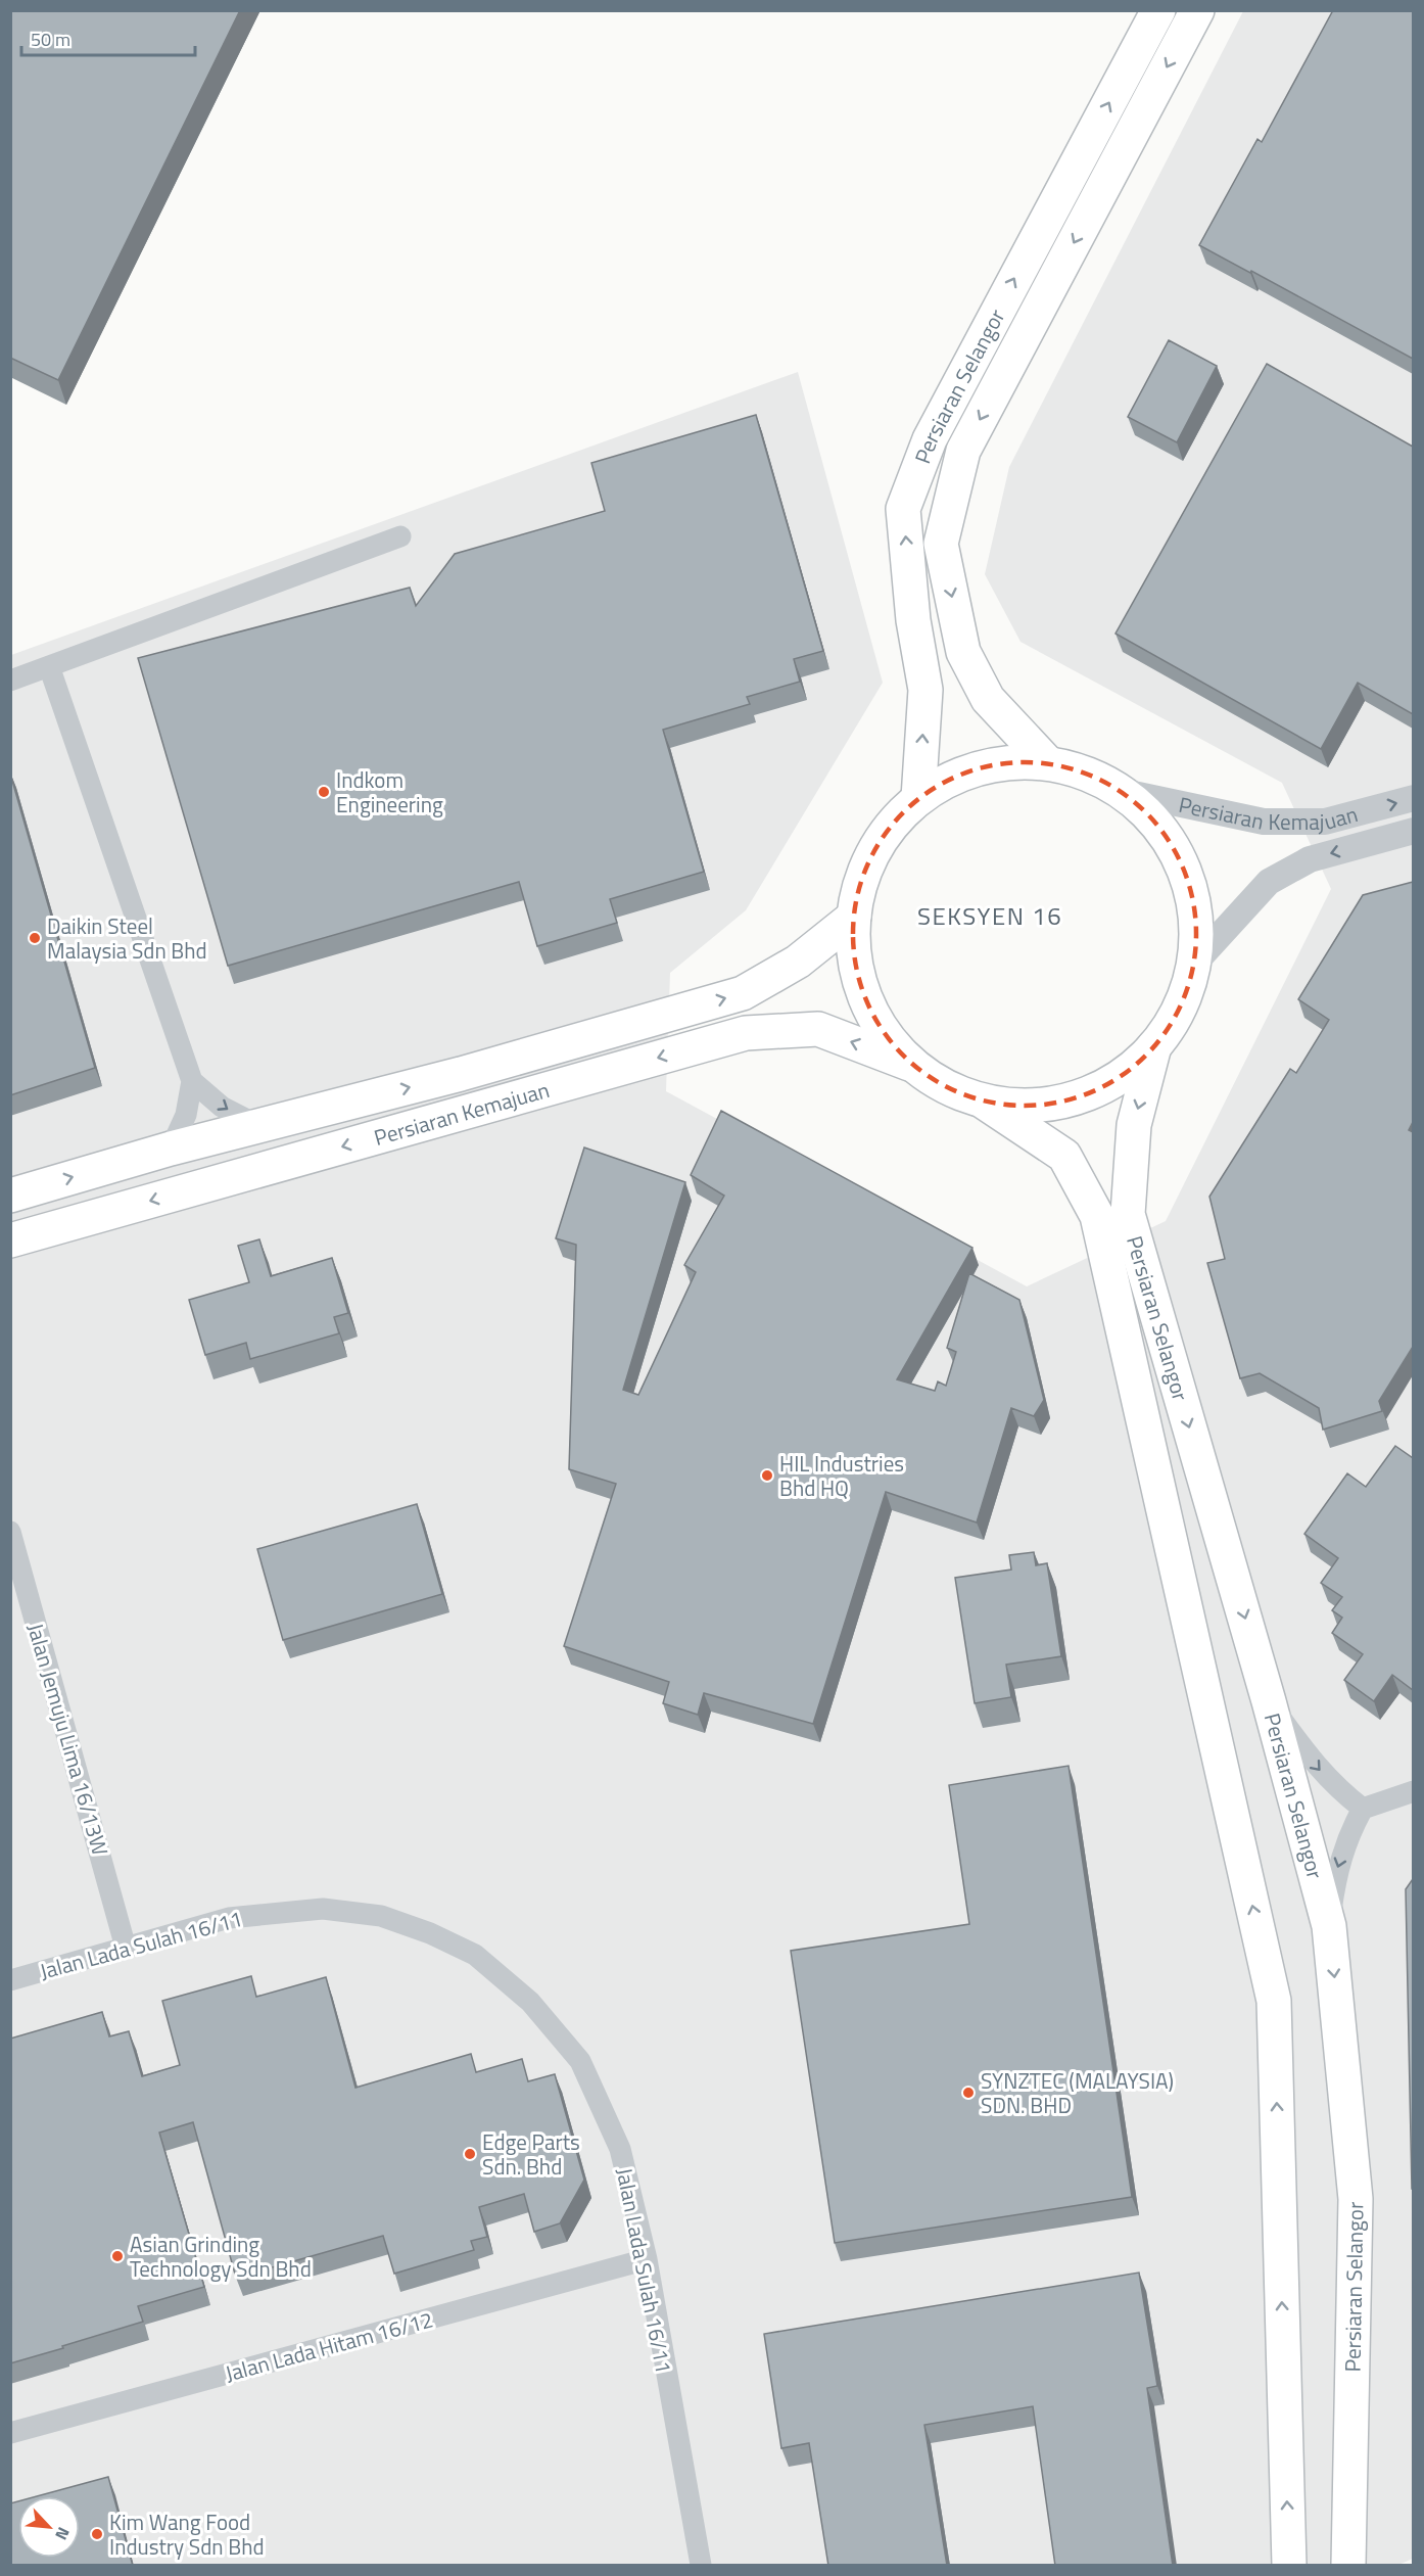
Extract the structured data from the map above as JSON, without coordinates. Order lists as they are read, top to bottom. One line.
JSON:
{"streets":{"main road":["Persiaran Selangor","Persiaran Kemajuan"],"street":["Jalan Jemuju Lima 16/13W","Jalan Lada Sulah 16/11","Jalan Lada Hitam 16/12"]},"crossings":[["Jalan Jemuju Lima 16/13W","Jalan Lada Sulah 16/11"],["Jalan Lada Sulah 16/11","Jalan Lada Hitam 16/12"]],"districts":["SEKSYEN 16"],"places":["Indkom Engineering","Daikin Steel Malaysia Sdn Bhd","HIL Industries Bhd HQ","SYNZTEC (MALAYSIA) SDN. BHD","Edge Parts Sdn. Bhd","Asian Grinding Technology Sdn Bhd","Kim Wang Food Industry Sdn Bhd"],"scale_bar":"50 m","north":"bottom right"}
